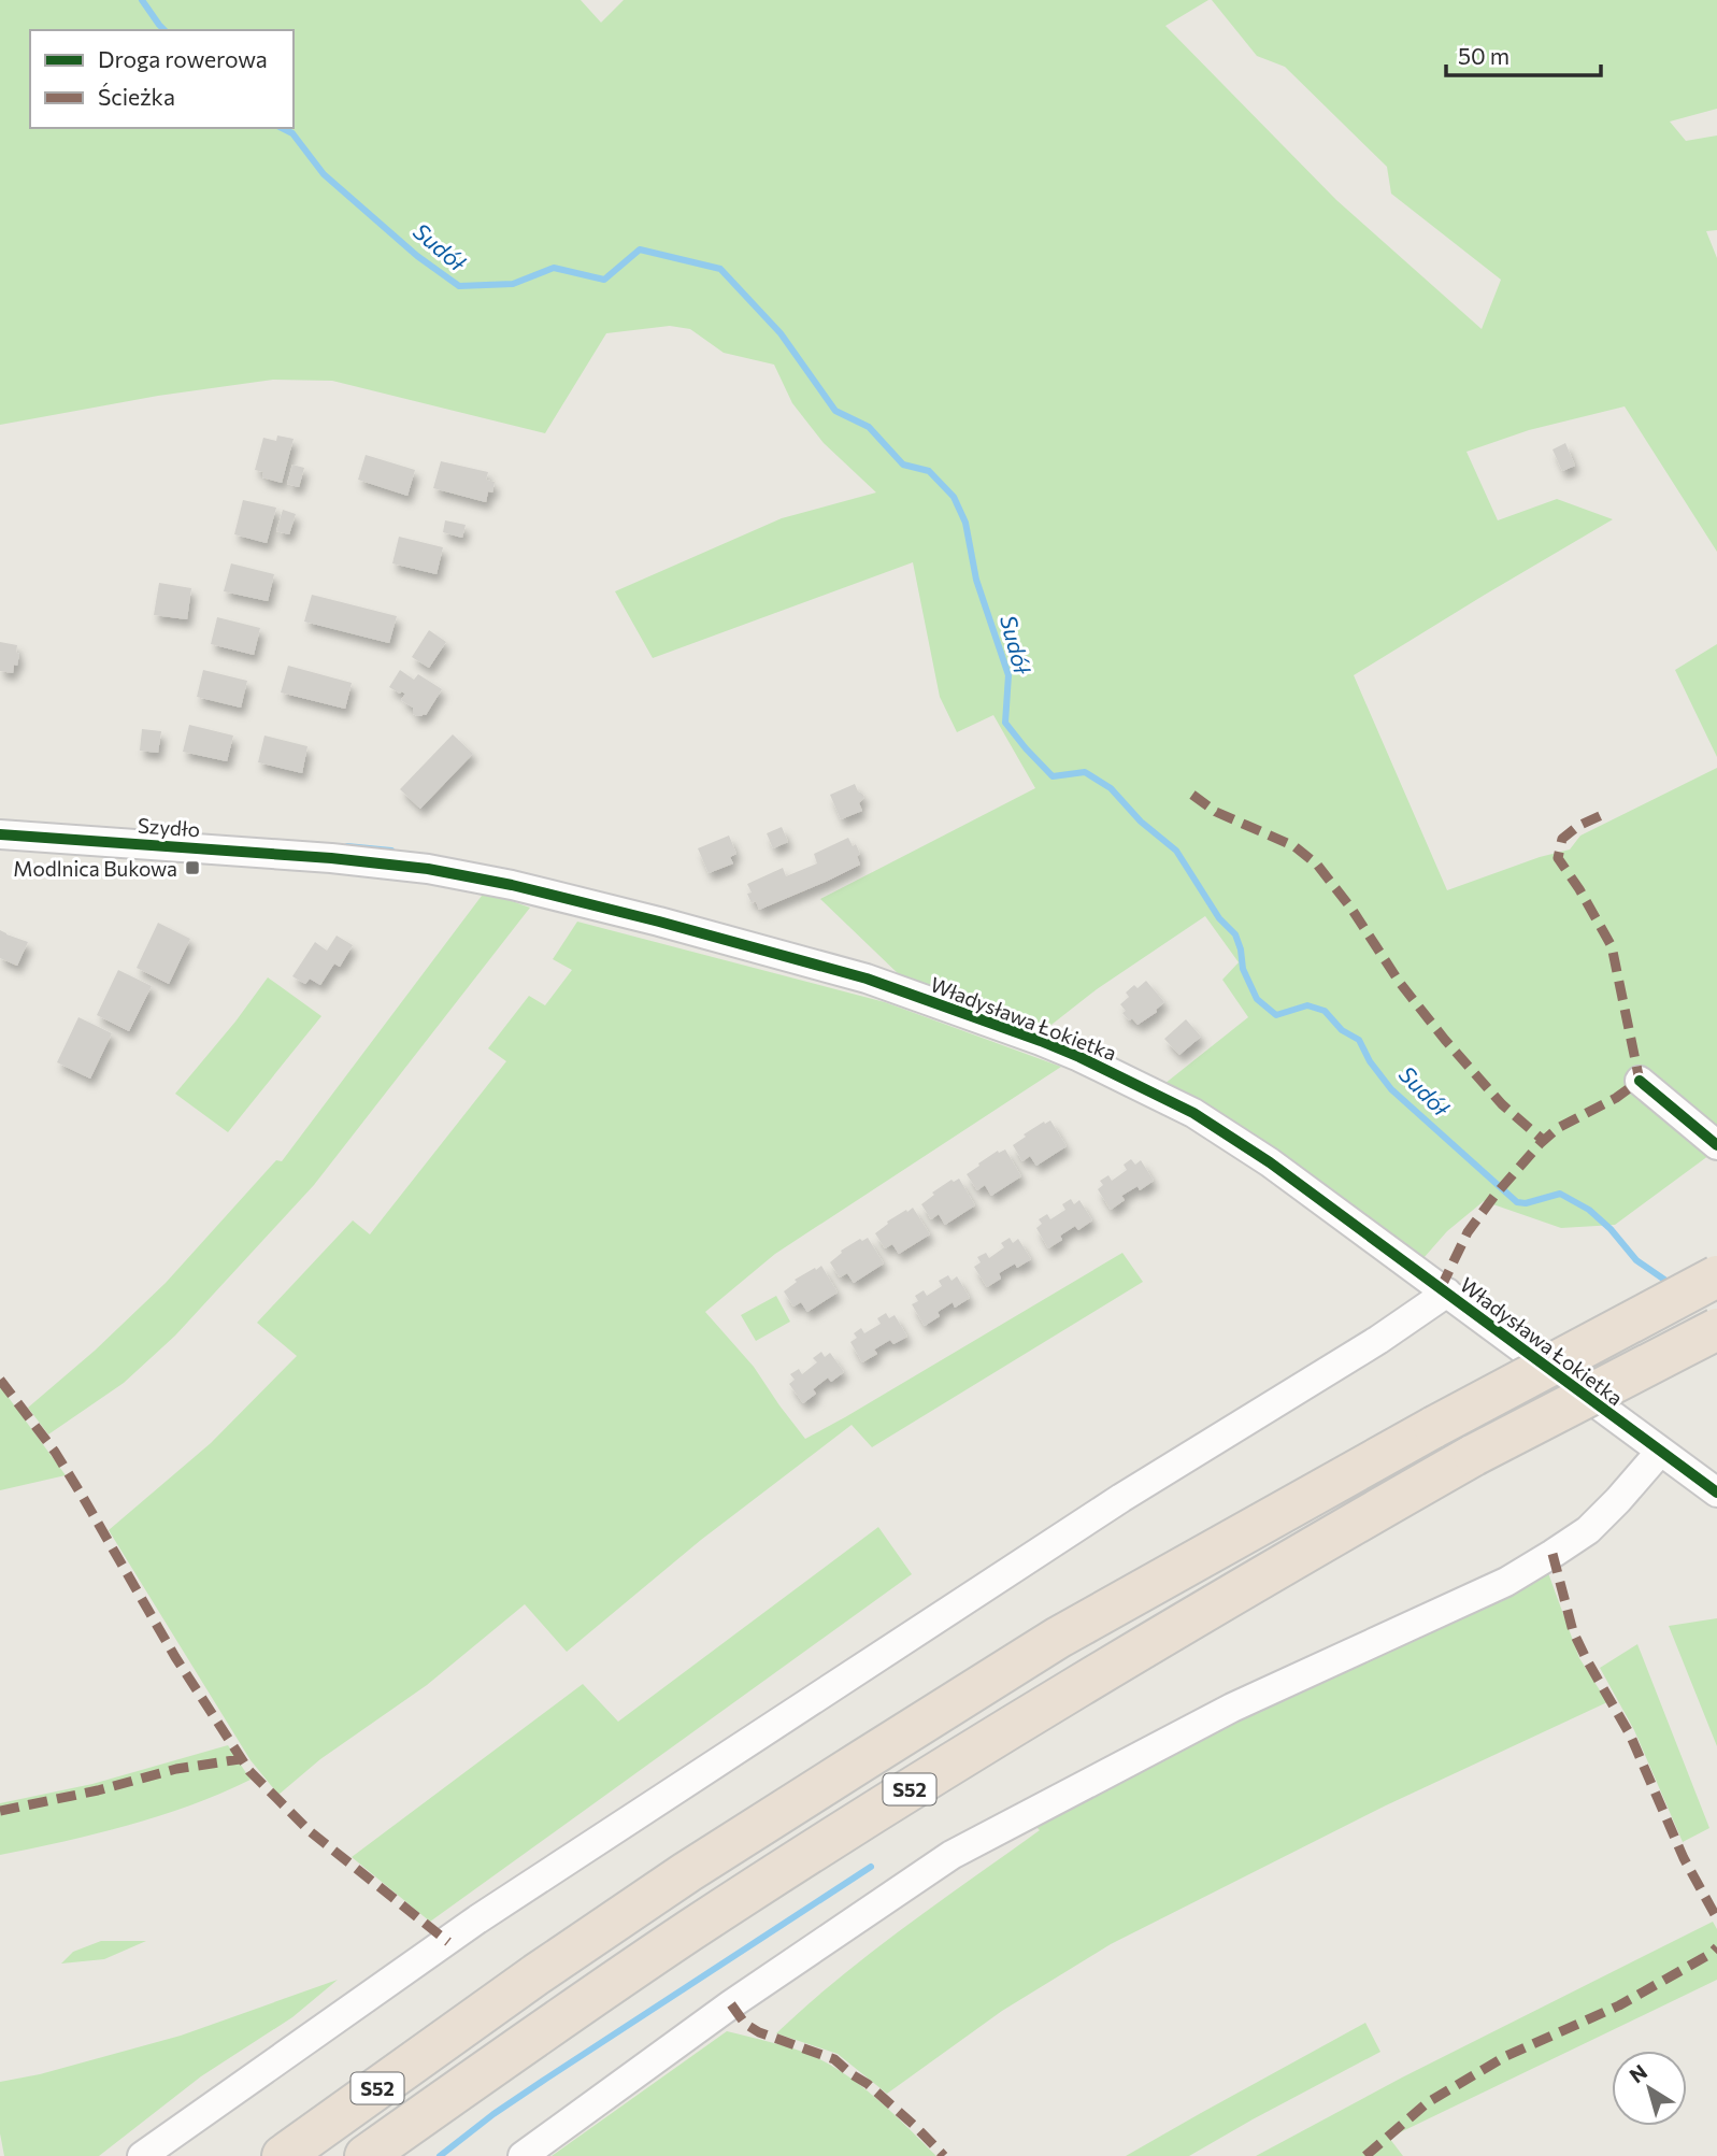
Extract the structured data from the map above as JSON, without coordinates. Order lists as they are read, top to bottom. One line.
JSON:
{"streets":{"highway":["S52"],"street":["Szydło","Władysława Łokietka"]},"crossings":[["Szydło","Władysława Łokietka"]],"water":["Sudół"],"places":{"transit":["Modlnica Bukowa"]},"legend":["Droga rowerowa","Ścieżka"],"scale_bar":"50 m","north":"top left"}
